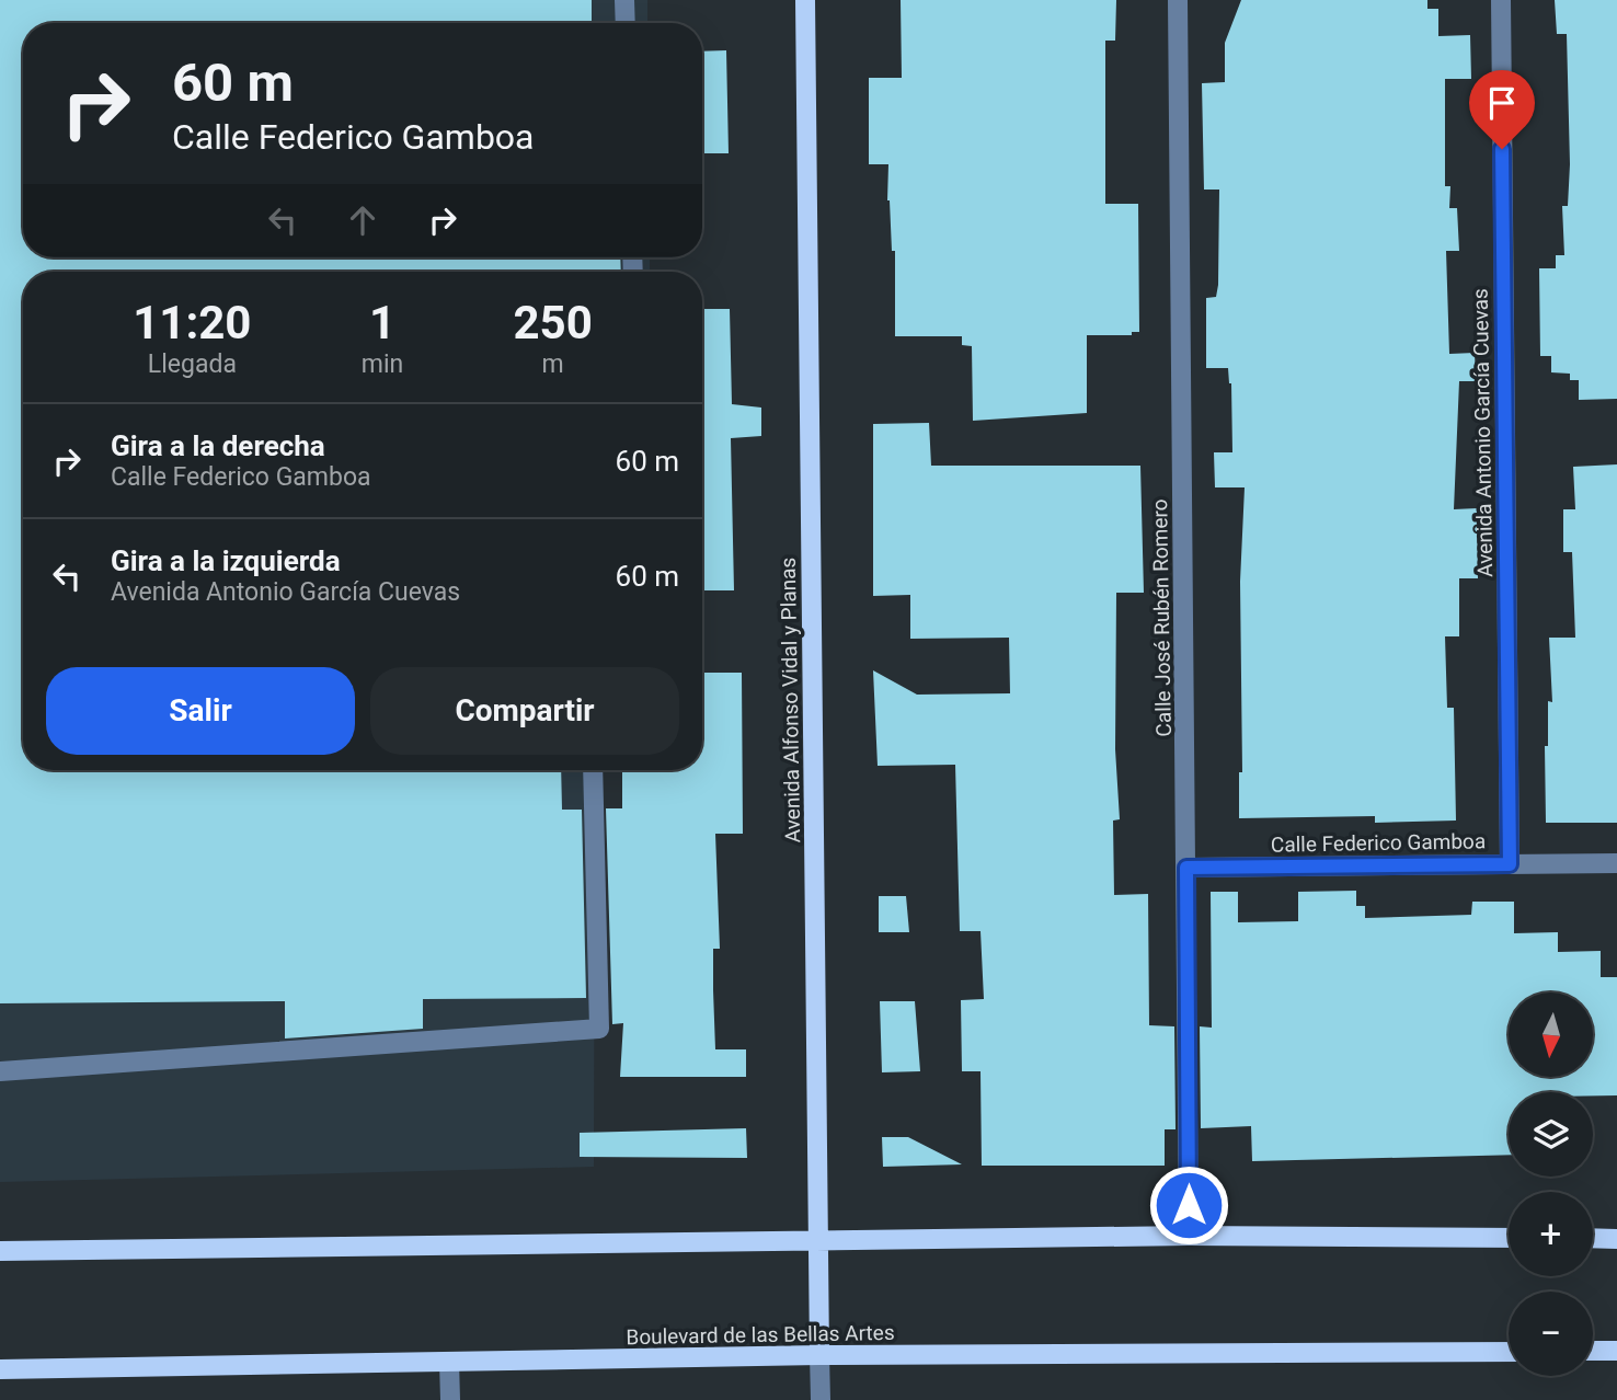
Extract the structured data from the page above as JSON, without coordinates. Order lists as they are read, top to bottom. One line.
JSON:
{"streets":{"main road":["Avenida Alfonso Vidal y Planas","Boulevard de las Bellas Artes"],"street":["Avenida Antonio García Cuevas","Calle José Rubén Romero","Calle Federico Gamboa"]},"crossings":[["Avenida Antonio García Cuevas","Calle Federico Gamboa"],["Calle José Rubén Romero","Calle Federico Gamboa"],["Avenida Alfonso Vidal y Planas","Boulevard de las Bellas Artes"]],"north":"bottom","page":{"turn":["60 m","Calle Federico Gamboa"],"eta":["11:20","Llegada","1","min","250","m"],"list":[{"name":"Gira a la derecha","note":"Calle Federico Gamboa","value":"60 m"},{"name":"Gira a la izquierda","note":"Avenida Antonio García Cuevas","value":"60 m"}],"buttons":["Salir","Compartir"],"map_buttons":["+","−"]}}
